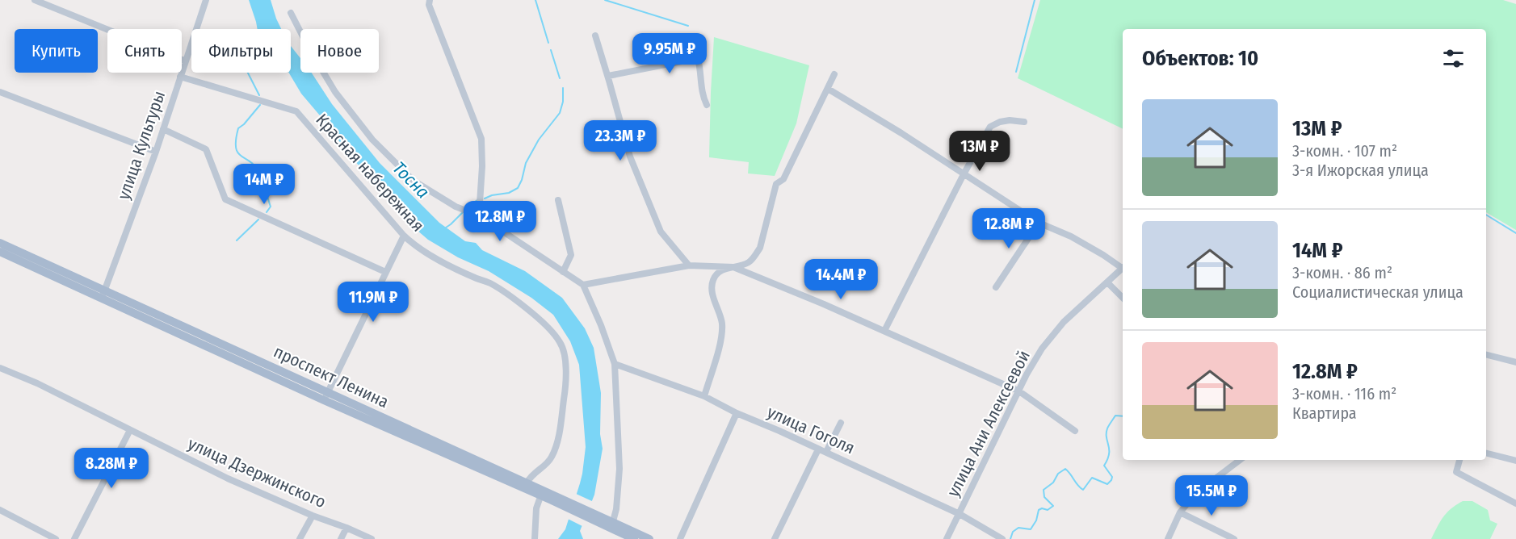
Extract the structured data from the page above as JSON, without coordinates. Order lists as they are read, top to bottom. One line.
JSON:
{"streets":{"main road":["проспект Ленина"],"street":["улица Культуры","Красная набережная","улица Ани Алексеевой","улица Гоголя","улица Дзержинского"]},"crossings":[["улица Культуры","Красная набережная"],["улица Культуры","проспект Ленина"],["Красная набережная","проспект Ленина"],["улица Ани Алексеевой","улица Гоголя"]],"water":["Тосна"],"page":{"chip":["Купить","Снять","Фильтры","Новое"],"heading":"Объектов: 10","price":["9.95M ₽","23.3M ₽","13M ₽","14M ₽","12.8M ₽","12.8M ₽","14.4M ₽","11.9M ₽","8.28M ₽","15.5M ₽"],"list":[{"name":"13M ₽","note":"3-комн. · 107 m² · 3-я Ижорская улица"},{"name":"14M ₽","note":"3-комн. · 86 m² · Социалистическая улица"},{"name":"12.8M ₽","note":"3-комн. · 116 m² · Квартира"}]}}
